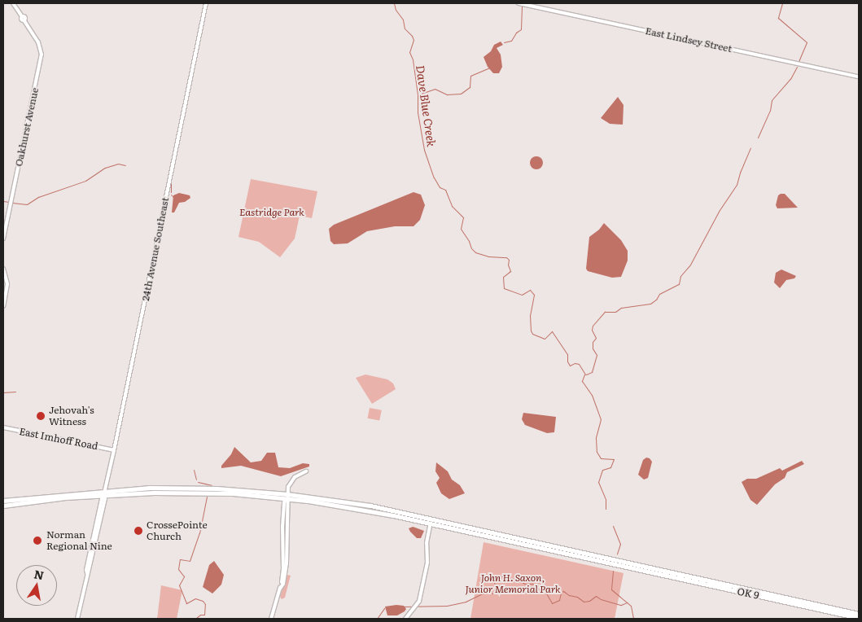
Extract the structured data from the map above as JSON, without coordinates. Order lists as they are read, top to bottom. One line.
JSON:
{"streets":{"highway":["OK 9"],"street":["East Lindsey Street","Oakhurst Avenue","24th Avenue Southeast","East Imhoff Road"]},"crossings":[["24th Avenue Southeast","East Imhoff Road"],["24th Avenue Southeast","OK 9"]],"water":["Dave Blue Creek"],"parks":["Eastridge Park","John H. Saxon, Junior Memorial Park"],"places":["Jehovah's Witness","CrossePointe Church","Norman Regional Nine"],"north":"top"}
